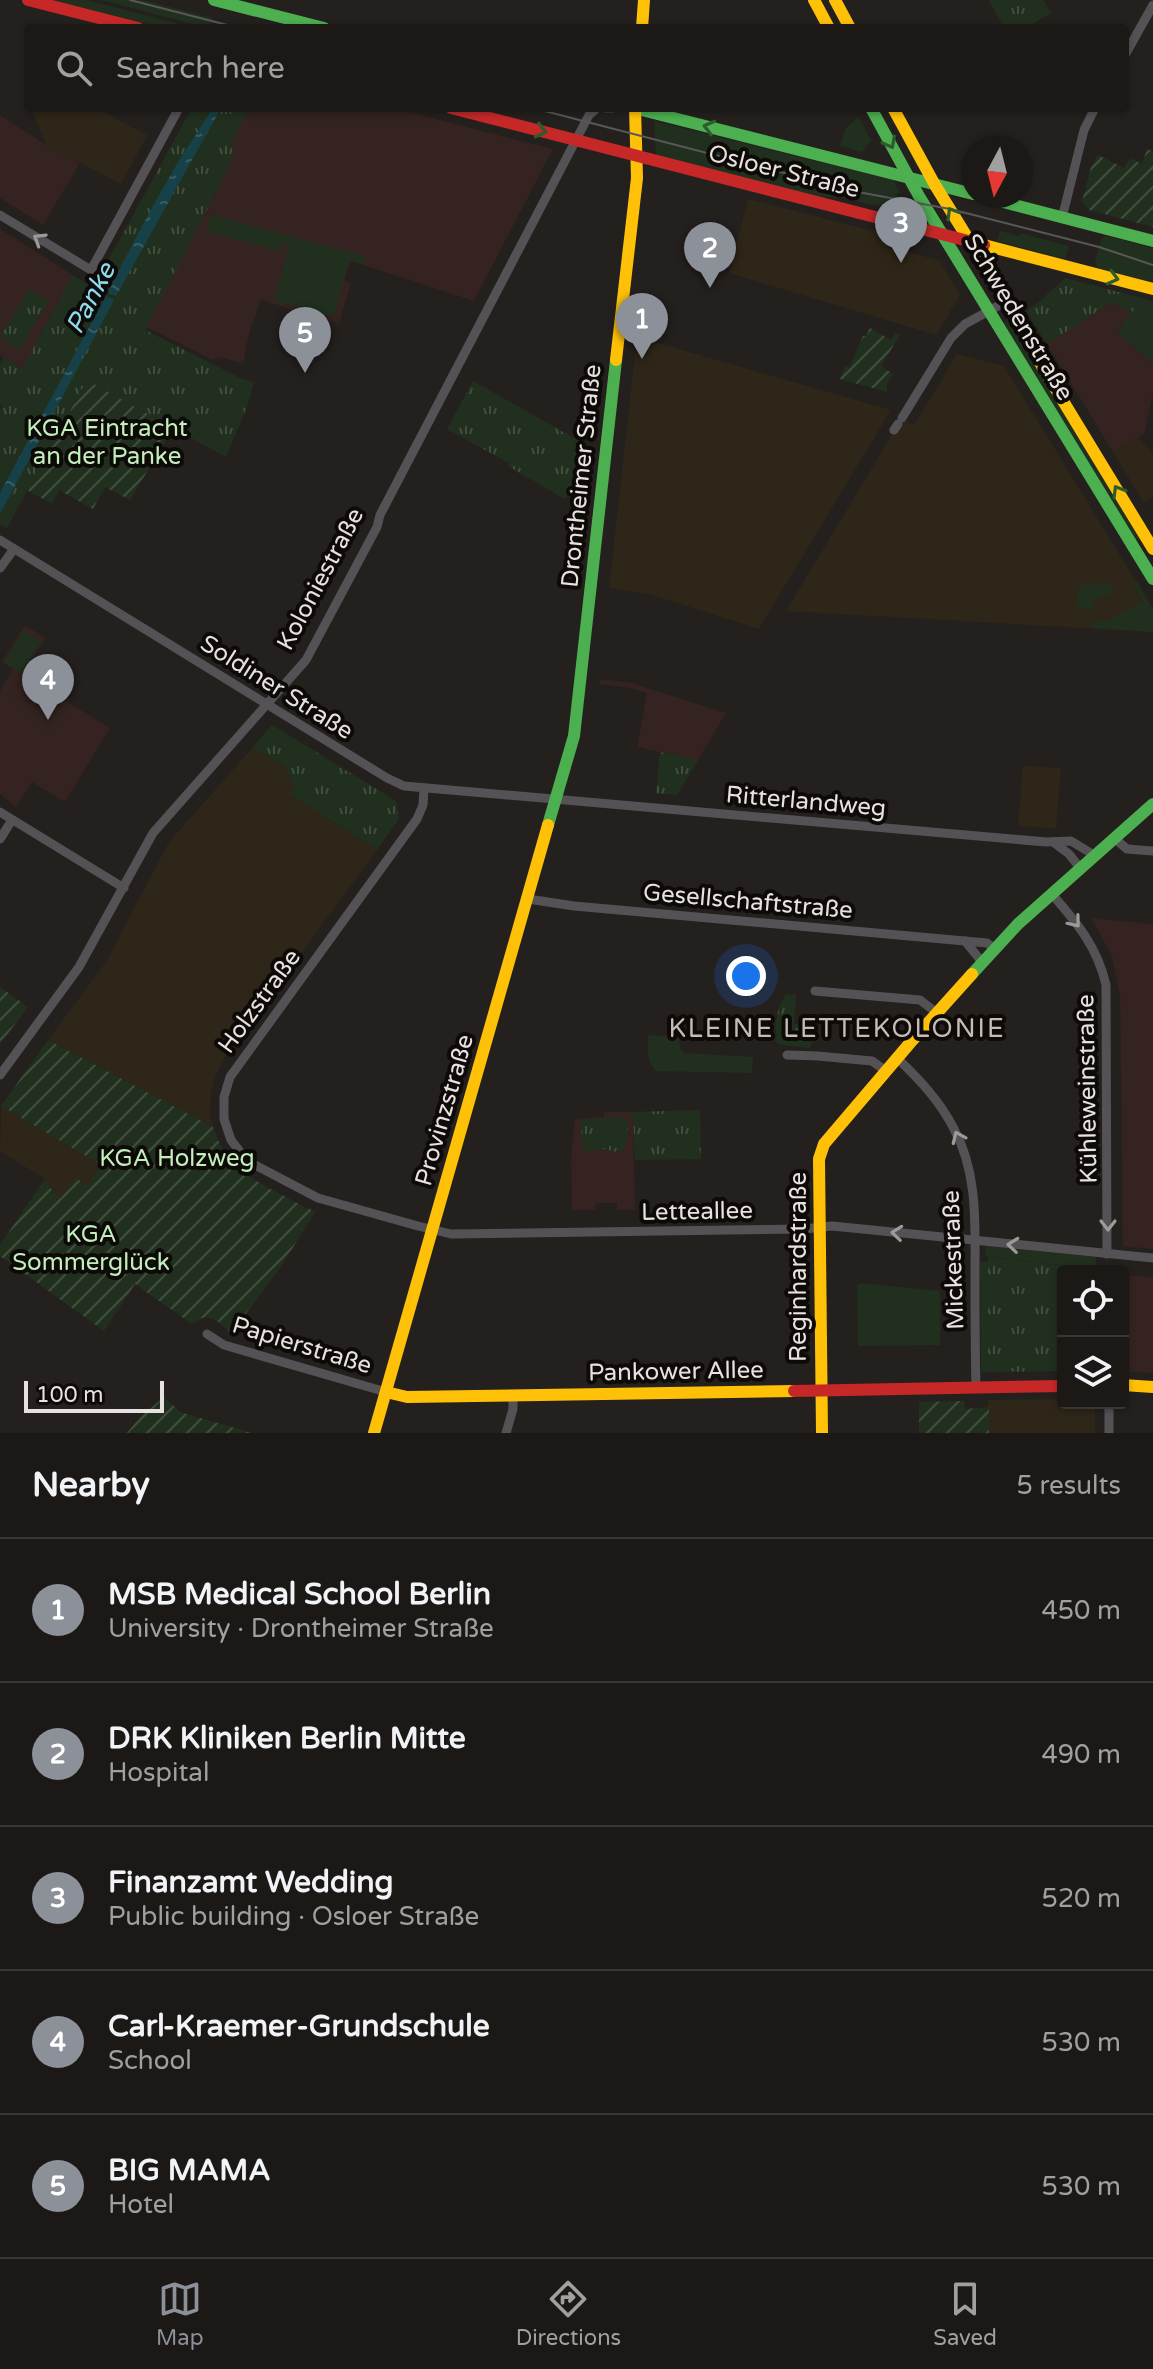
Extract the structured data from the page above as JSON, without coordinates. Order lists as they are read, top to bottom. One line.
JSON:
{"streets":{"main road":["Osloer Straße","Schwedenstraße","Drontheimer Straße","Provinzstraße","Reginhardstraße","Pankower Allee"],"street":["Koloniestraße","Soldiner Straße","Ritterlandweg","Gesellschaftstraße","Holzstraße","Kühleweinstraße","Letteallee","Mickestraße","Papierstraße"]},"crossings":[["Osloer Straße","Schwedenstraße"],["Osloer Straße","Drontheimer Straße"],["Osloer Straße","Koloniestraße"],["Drontheimer Straße","Soldiner Straße"],["Drontheimer Straße","Ritterlandweg"],["Drontheimer Straße","Provinzstraße"],["Koloniestraße","Soldiner Straße"],["Soldiner Straße","Ritterlandweg"],["Soldiner Straße","Holzstraße"],["Soldiner Straße","Provinzstraße"],["Ritterlandweg","Provinzstraße"],["Ritterlandweg","Reginhardstraße"],["Gesellschaftstraße","Provinzstraße"],["Gesellschaftstraße","Reginhardstraße"],["Holzstraße","Provinzstraße"],["Holzstraße","Letteallee"],["Kühleweinstraße","Letteallee"],["Kühleweinstraße","Reginhardstraße"],["Provinzstraße","Letteallee"],["Provinzstraße","Papierstraße"],["Provinzstraße","Pankower Allee"],["Letteallee","Mickestraße"],["Letteallee","Reginhardstraße"],["Mickestraße","Reginhardstraße"],["Mickestraße","Pankower Allee"],["Reginhardstraße","Pankower Allee"],["Papierstraße","Pankower Allee"]],"one_way":["Kühleweinstraße","Letteallee","Mickestraße"],"districts":["KLEINE LETTEKOLONIE"],"water":["Panke"],"parks":["KGA Eintracht an der Panke","KGA Holzweg","KGA Sommerglück"],"scale_bar":"100 m","north":"bottom","page":{"search":"Search here","pins":["3","2","1","5","4"],"scale":"100 m","heading":["Nearby","5 results"],"list":[{"mark":"1","name":"MSB Medical School Berlin","note":"University · Drontheimer Straße","value":"450 m"},{"mark":"2","name":"DRK Kliniken Berlin Mitte","note":"Hospital","value":"490 m"},{"mark":"3","name":"Finanzamt Wedding","note":"Public building · Osloer Straße","value":"520 m"},{"mark":"4","name":"Carl-Kraemer-Grundschule","note":"School","value":"530 m"},{"mark":"5","name":"BIG MAMA","note":"Hotel","value":"530 m"}],"nav":["Map","Directions","Saved"]}}
